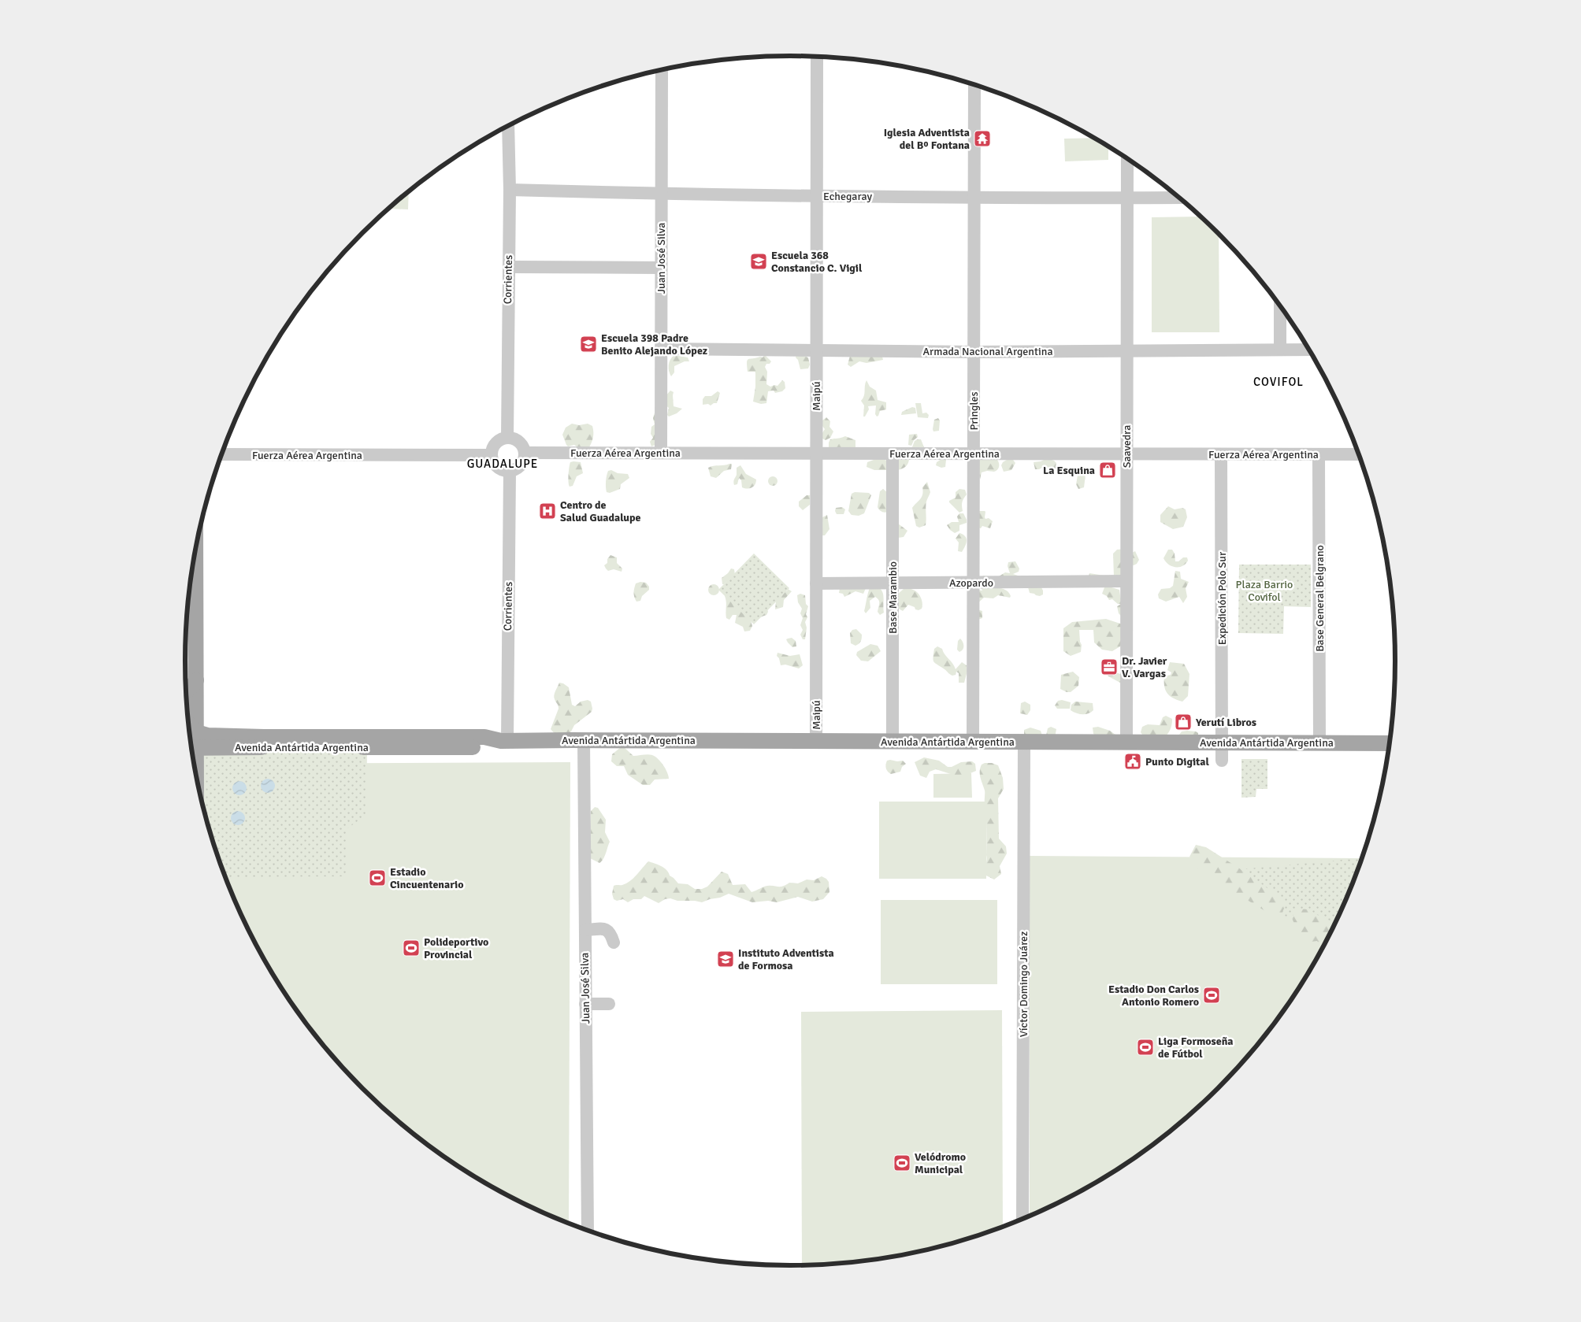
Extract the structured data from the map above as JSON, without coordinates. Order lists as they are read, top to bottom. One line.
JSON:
{"streets":{"main road":["Avenida Antártida Argentina"],"street":["Echegaray","Juan José Silva","Corrientes","Armada Nacional Argentina","Maipú","Pringles","Saavedra","Fuerza Aérea Argentina","Azopardo","Base Marambio","Expedición Polo Sur","Base General Belgrano","Víctor Domingo Juárez"]},"crossings":[["Echegaray","Juan José Silva"],["Echegaray","Corrientes"],["Echegaray","Maipú"],["Echegaray","Pringles"],["Echegaray","Saavedra"],["Juan José Silva","Armada Nacional Argentina"],["Juan José Silva","Fuerza Aérea Argentina"],["Juan José Silva","Avenida Antártida Argentina"],["Corrientes","Fuerza Aérea Argentina"],["Corrientes","Avenida Antártida Argentina"],["Armada Nacional Argentina","Maipú"],["Armada Nacional Argentina","Pringles"],["Armada Nacional Argentina","Saavedra"],["Maipú","Fuerza Aérea Argentina"],["Maipú","Azopardo"],["Maipú","Avenida Antártida Argentina"],["Pringles","Fuerza Aérea Argentina"],["Pringles","Azopardo"],["Pringles","Avenida Antártida Argentina"],["Saavedra","Fuerza Aérea Argentina"],["Saavedra","Azopardo"],["Saavedra","Avenida Antártida Argentina"],["Fuerza Aérea Argentina","Base Marambio"],["Fuerza Aérea Argentina","Expedición Polo Sur"],["Fuerza Aérea Argentina","Base General Belgrano"],["Azopardo","Base Marambio"],["Base Marambio","Avenida Antártida Argentina"],["Expedición Polo Sur","Avenida Antártida Argentina"],["Base General Belgrano","Avenida Antártida Argentina"],["Avenida Antártida Argentina","Víctor Domingo Juárez"]],"districts":["COVIFOL","GUADALUPE"],"parks":["Plaza Barrio Covifol"],"places":{"temple":["Iglesia Adventista del Bº Fontana"],"school or university":["Escuela 368 Constancio C. Vigil","Escuela 398 Padre Benito Alejando López","Instituto Adventista de Formosa"],"shop":["La Esquina","Yerutí Libros"],"hospital":["Centro de Salud Guadalupe"],"office":["Dr. Javier V. Vargas"],"public building":["Punto Digital"],"sports":["Estadio Cincuentenario","Polideportivo Provincial","Estadio Don Carlos Antonio Romero","Liga Formoseña de Fútbol","Velódromo Municipal"]}}
